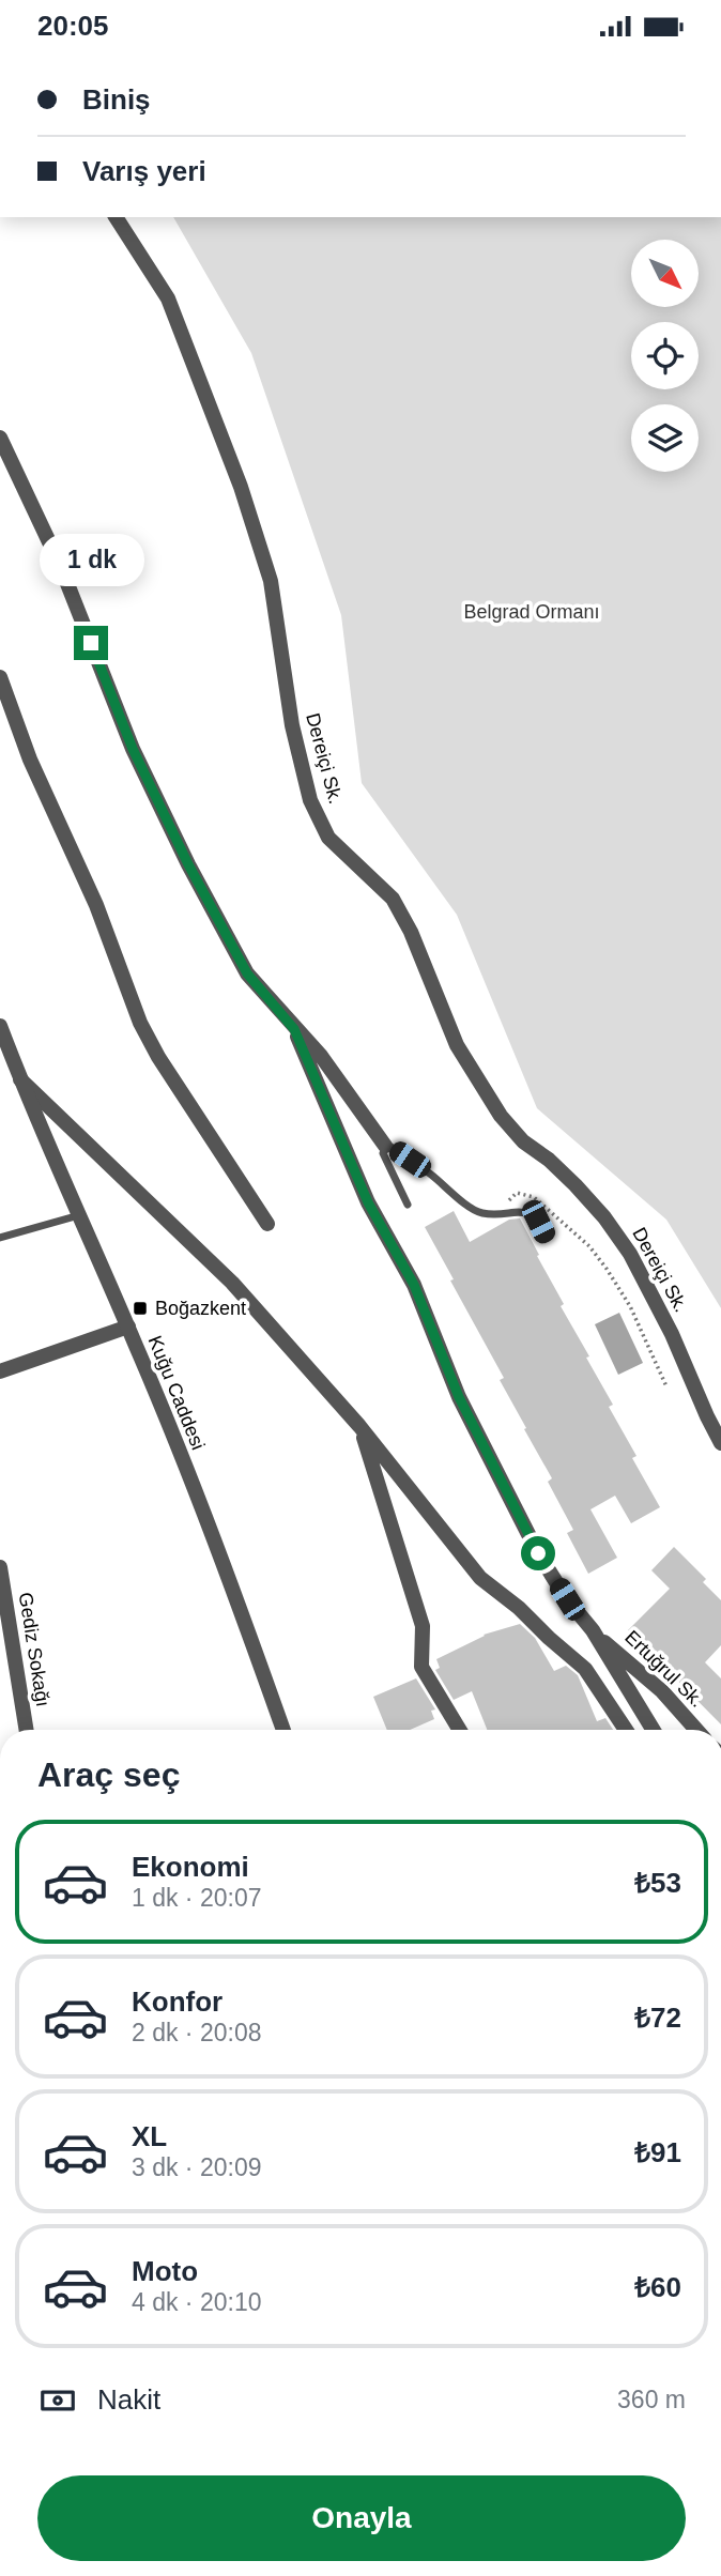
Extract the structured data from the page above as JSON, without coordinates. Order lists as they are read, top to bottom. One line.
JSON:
{"streets":{"street":["Dereiçi Sk.","Kuğu Caddesi","Gediz Sokağı","Ertuğrul Sk."]},"parks":["Belgrad Ormanı"],"places":{"transit":["Boğazkent"]},"north":"bottom right","page":{"status":"20:05","banner":["Biniş","Varış yeri"],"bubble":"1 dk","heading":"Araç seç","list":[{"name":"Ekonomi","note":"1 dk · 20:07","value":"₺53"},{"name":"Konfor","note":"2 dk · 20:08","value":"₺72"},{"name":"XL","note":"3 dk · 20:09","value":"₺91"},{"name":"Moto","note":"4 dk · 20:10","value":"₺60"}],"pay":["Nakit","360 m"],"buttons":"Onayla"}}
